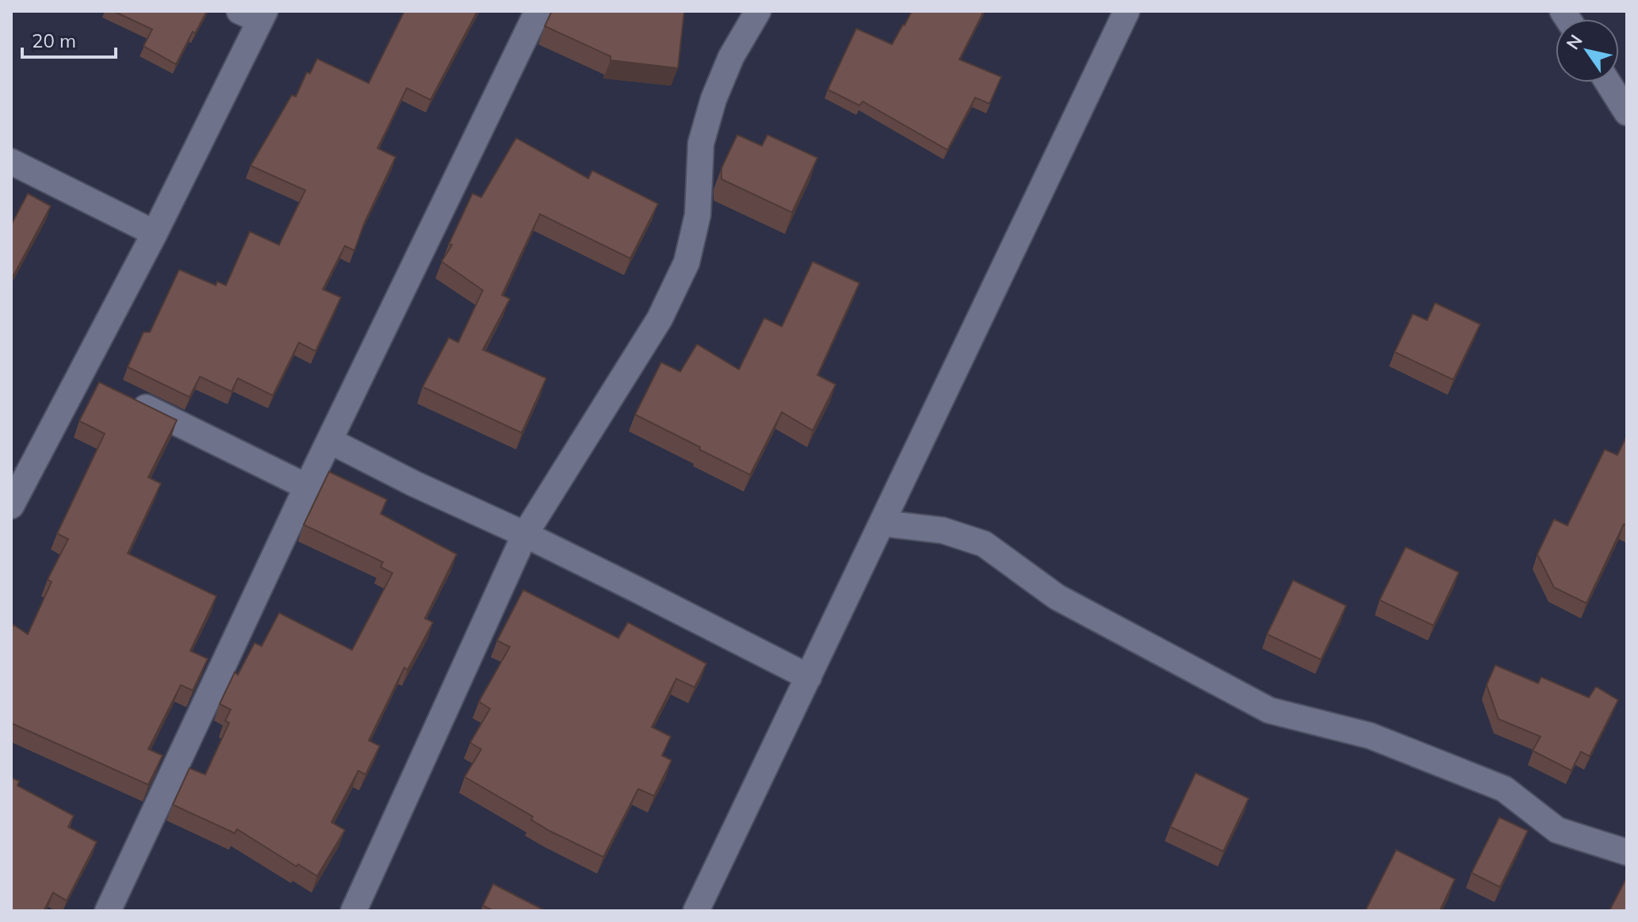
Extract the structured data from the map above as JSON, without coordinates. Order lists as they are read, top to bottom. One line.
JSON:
{"scale_bar":"20 m","north":"top left"}
